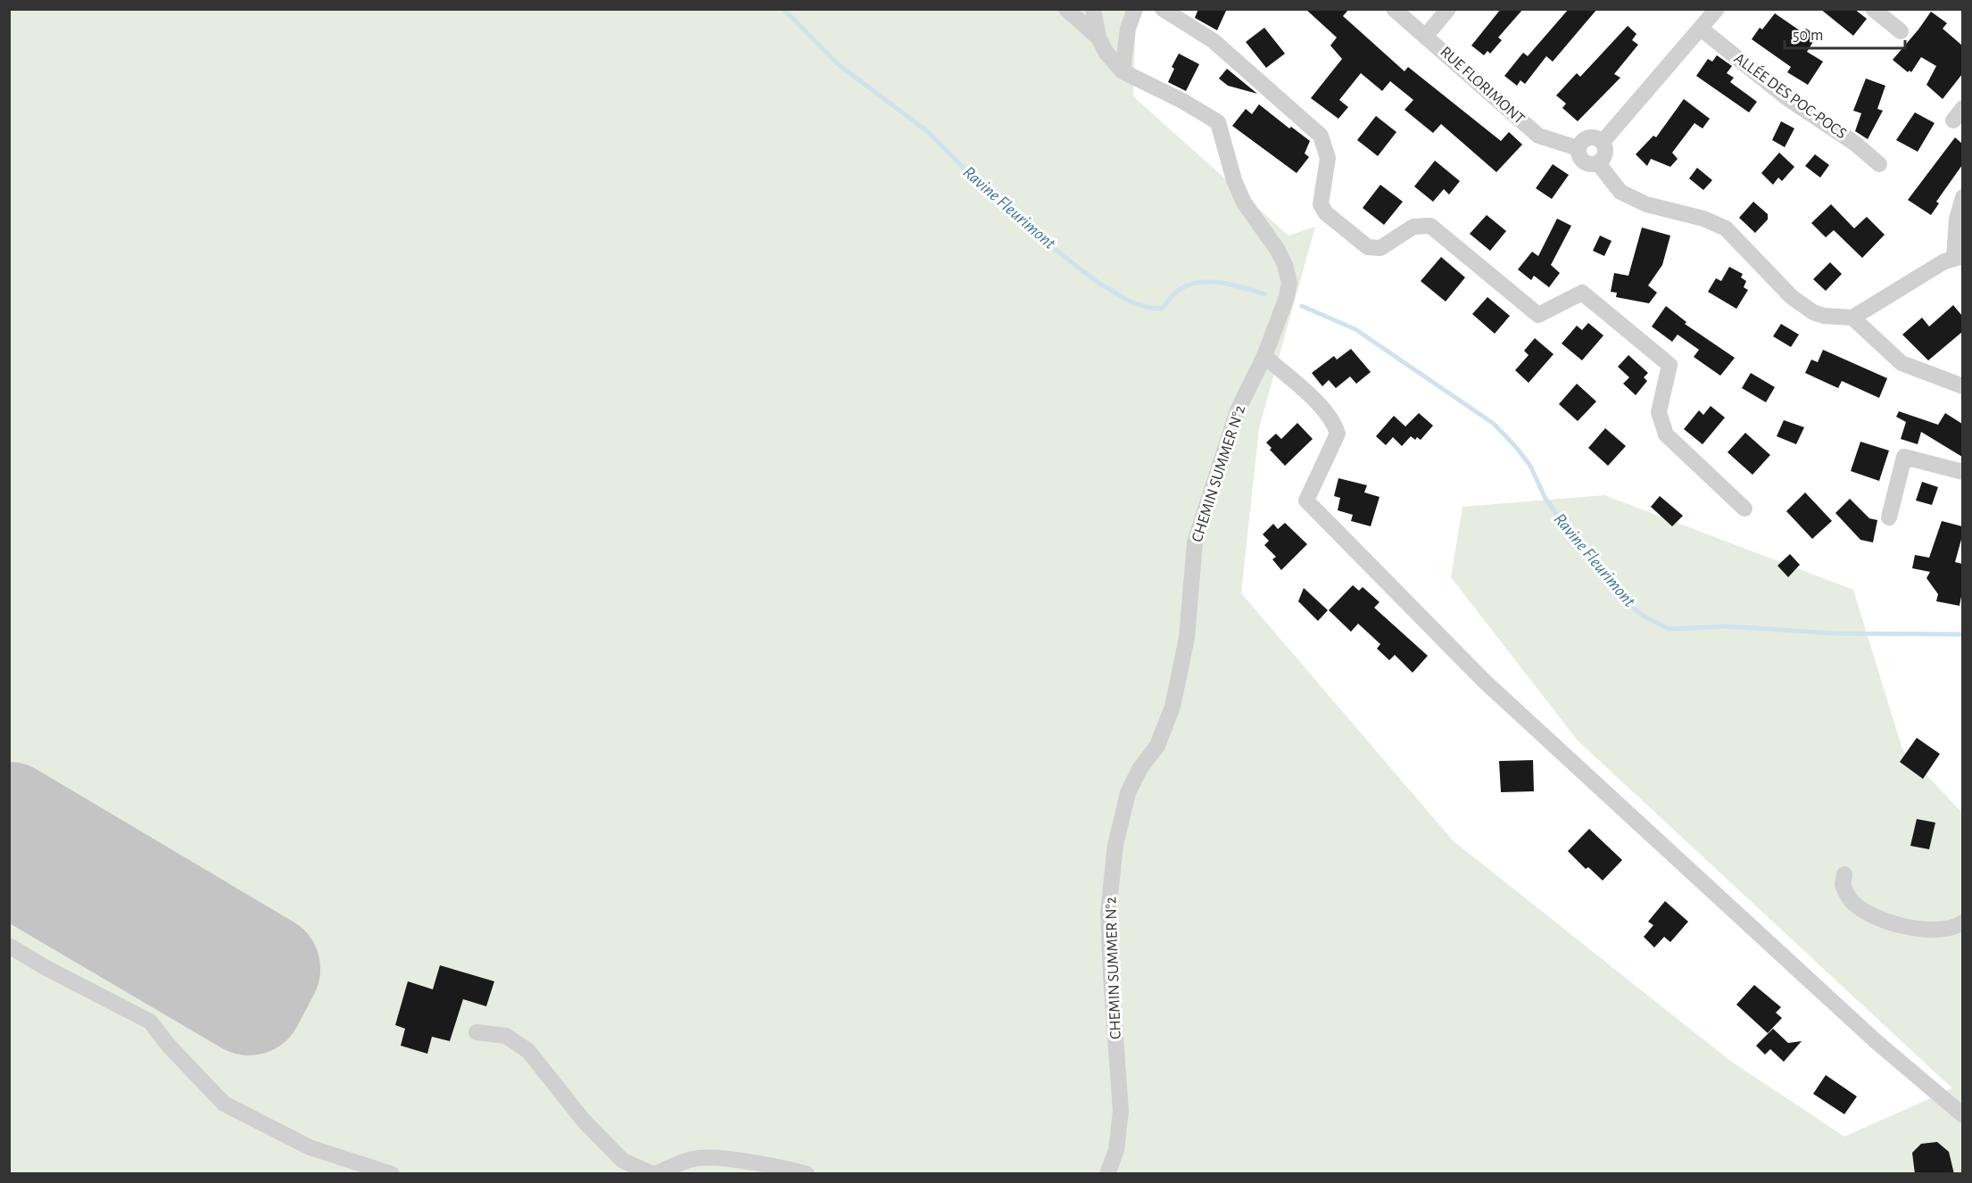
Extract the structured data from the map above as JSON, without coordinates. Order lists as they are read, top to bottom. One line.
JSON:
{"streets":{"street":["RUE FLORIMONT","ALLÉE DES POC-POCS","CHEMIN SUMMER N°2"]},"water":["Ravine Fleurimont"],"scale_bar":"50 m"}
